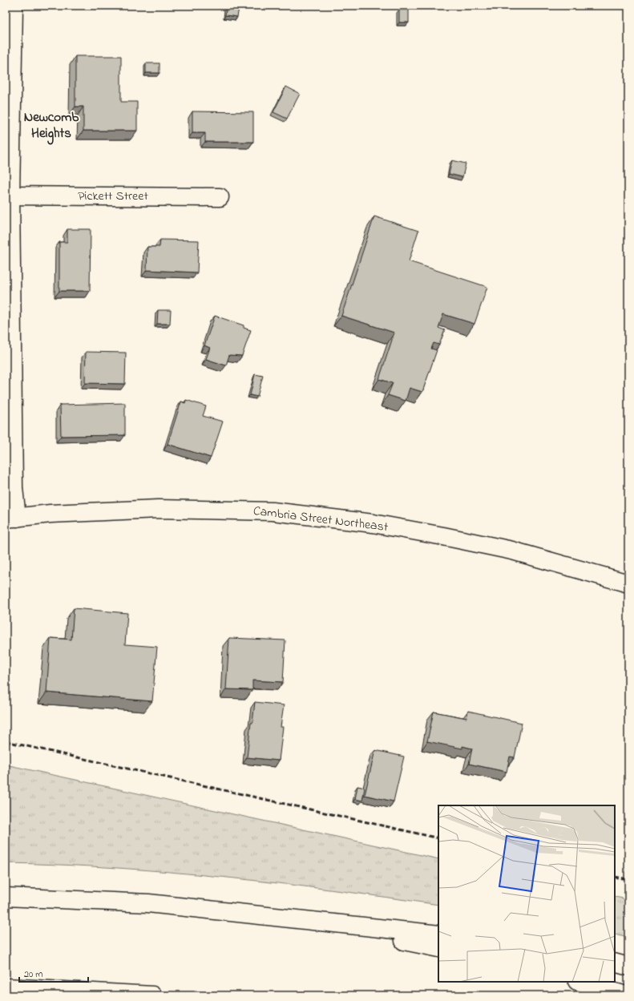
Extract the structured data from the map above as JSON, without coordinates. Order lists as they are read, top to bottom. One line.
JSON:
{"streets":{"main road":["Pickett Street","Cambria Street Northeast"]},"districts":["Newcomb Heights"],"scale_bar":"20 m"}
